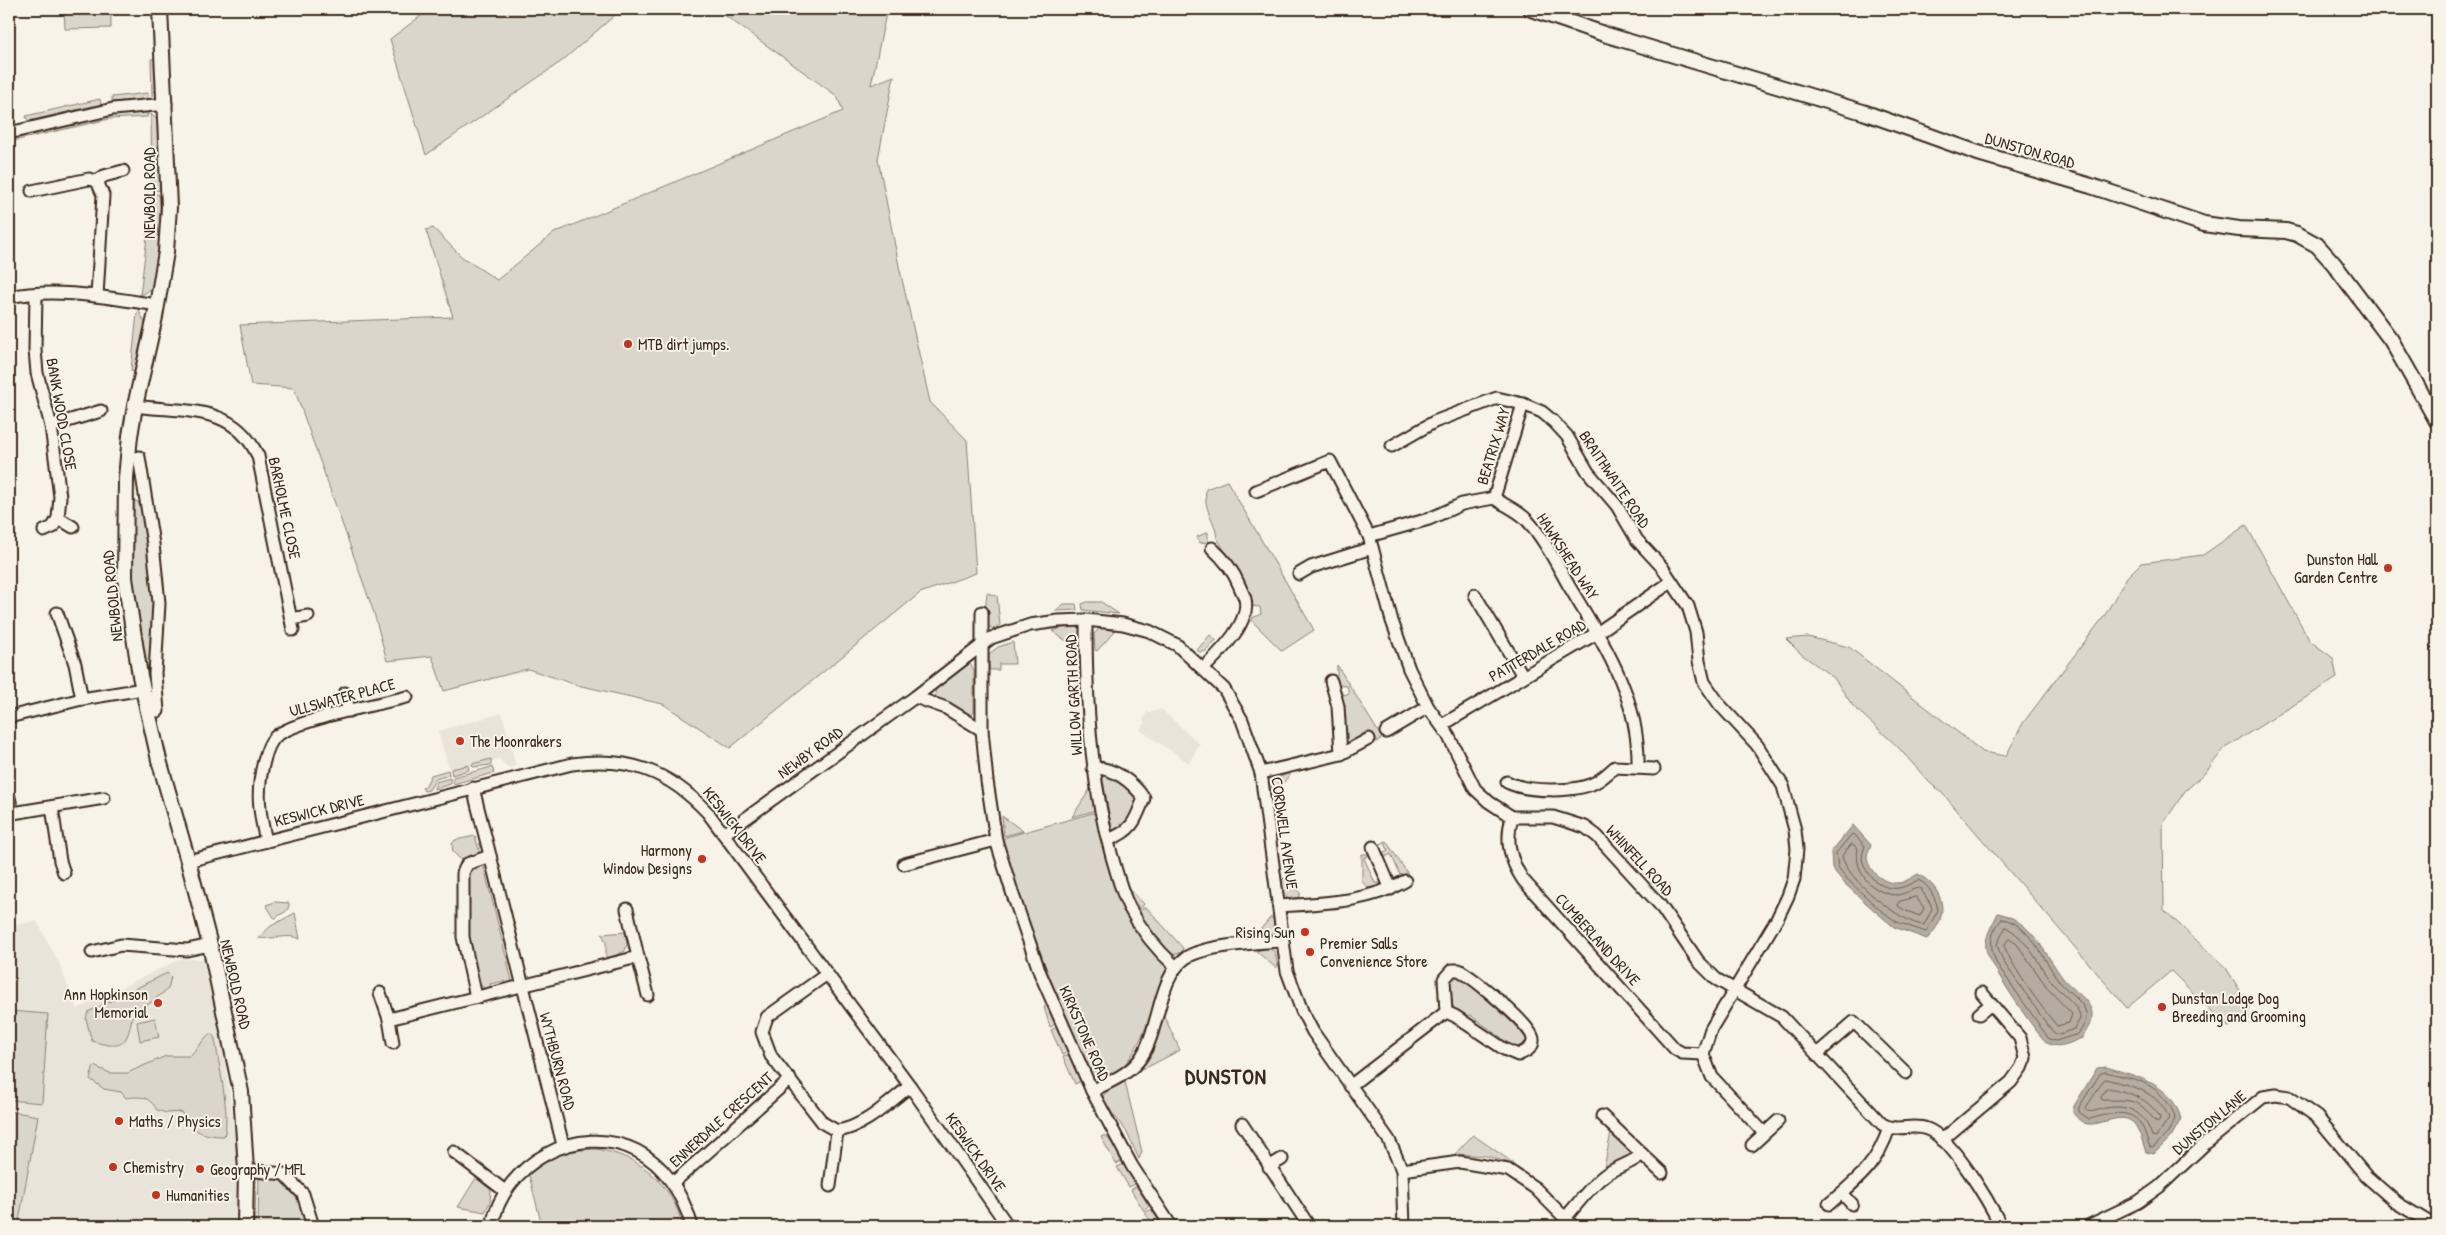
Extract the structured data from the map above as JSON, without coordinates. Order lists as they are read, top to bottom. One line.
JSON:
{"streets":{"main road":["DUNSTON ROAD","NEWBOLD ROAD"],"street":["BANK WOOD CLOSE","BEATRIX WAY","BRAITHWAITE ROAD","BARHOLME CLOSE","HAWKSHEAD WAY","PATTERDALE ROAD","WILLOW GARTH ROAD","ULLSWATER PLACE","NEWBY ROAD","KESWICK DRIVE","CORDWELL AVENUE","WHINFELL ROAD","CUMBERLAND DRIVE","KIRKSTONE ROAD","WYTHBURN ROAD","ENNERDALE CRESCENT","DUNSTON LANE"]},"crossings":[["NEWBOLD ROAD","BARHOLME CLOSE"],["NEWBOLD ROAD","KESWICK DRIVE"],["BEATRIX WAY","BRAITHWAITE ROAD"],["BEATRIX WAY","HAWKSHEAD WAY"],["BRAITHWAITE ROAD","PATTERDALE ROAD"],["BRAITHWAITE ROAD","WHINFELL ROAD"],["BRAITHWAITE ROAD","CUMBERLAND DRIVE"],["HAWKSHEAD WAY","PATTERDALE ROAD"],["WILLOW GARTH ROAD","CORDWELL AVENUE"],["ULLSWATER PLACE","KESWICK DRIVE"],["NEWBY ROAD","KESWICK DRIVE"],["NEWBY ROAD","CORDWELL AVENUE"],["NEWBY ROAD","KIRKSTONE ROAD"],["KESWICK DRIVE","WYTHBURN ROAD"],["KESWICK DRIVE","ENNERDALE CRESCENT"],["CORDWELL AVENUE","KIRKSTONE ROAD"],["WHINFELL ROAD","CUMBERLAND DRIVE"]],"districts":["DUNSTON"],"places":["MTB dirt jumps.","Dunston Hall Garden Centre","The Moonrakers","Harmony Window Designs","Rising Sun","Premier Salls Convenience Store","Ann Hopkinson Memorial","Dunstan Lodge Dog Breeding and Grooming","Maths / Physics","Chemistry","Geography / MFL","Humanities"]}
